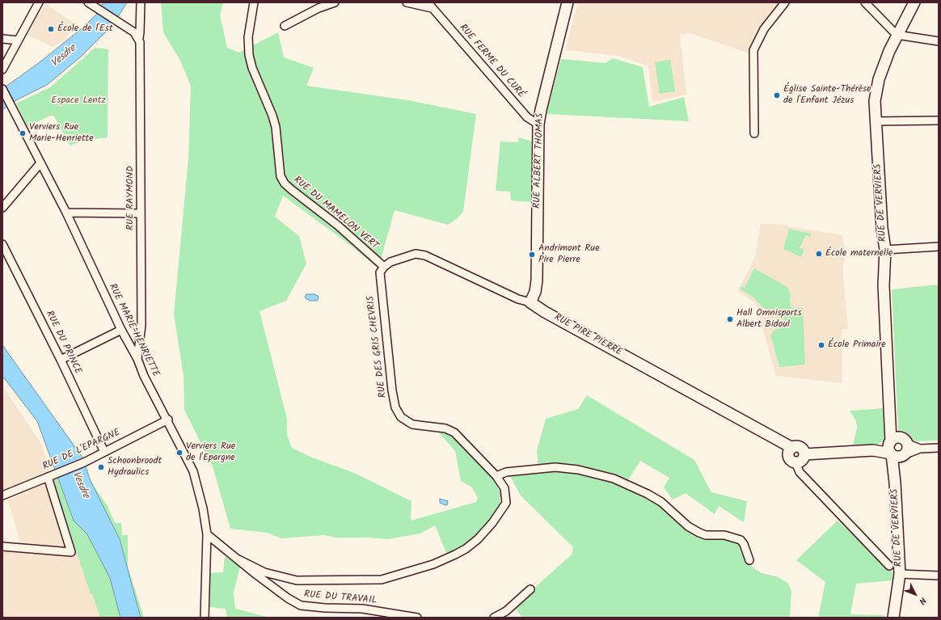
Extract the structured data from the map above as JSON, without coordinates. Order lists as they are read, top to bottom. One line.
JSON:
{"streets":{"street":["RUE FERME DU CURÉ","RUE ALBERT THOMAS","RUE RAYMOND","RUE DE VERVIERS","RUE DU MAMELON VERT","RUE MARIE-HENRIETTE","RUE PIRE PIERRE","RUE DU PRINCE","RUE DES GRIS CHEVRIS","RUE DE L'EPARGNE","RUE DU TRAVAIL"]},"crossings":[["RUE FERME DU CURÉ","RUE ALBERT THOMAS"],["RUE ALBERT THOMAS","RUE PIRE PIERRE"],["RUE RAYMOND","RUE MARIE-HENRIETTE"],["RUE DU MAMELON VERT","RUE PIRE PIERRE"],["RUE DU MAMELON VERT","RUE DES GRIS CHEVRIS"],["RUE MARIE-HENRIETTE","RUE DE L'EPARGNE"],["RUE PIRE PIERRE","RUE DES GRIS CHEVRIS"],["RUE DU PRINCE","RUE DE L'EPARGNE"],["RUE DES GRIS CHEVRIS","RUE DU TRAVAIL"]],"water":["Vesdre"],"parks":["Espace Lentz"],"places":["École de l'Est","Église Sainte-Thérèse de l'Enfant Jézus","Verviers Rue Marie-Henriette","École maternelle","Andrimont Rue Pire Pierre","Hall Omnisports Albert Bidoul","École Primaire","Verviers Rue de l'Epargne","Schoonbroodt Hydraulics"],"north":"bottom right"}
